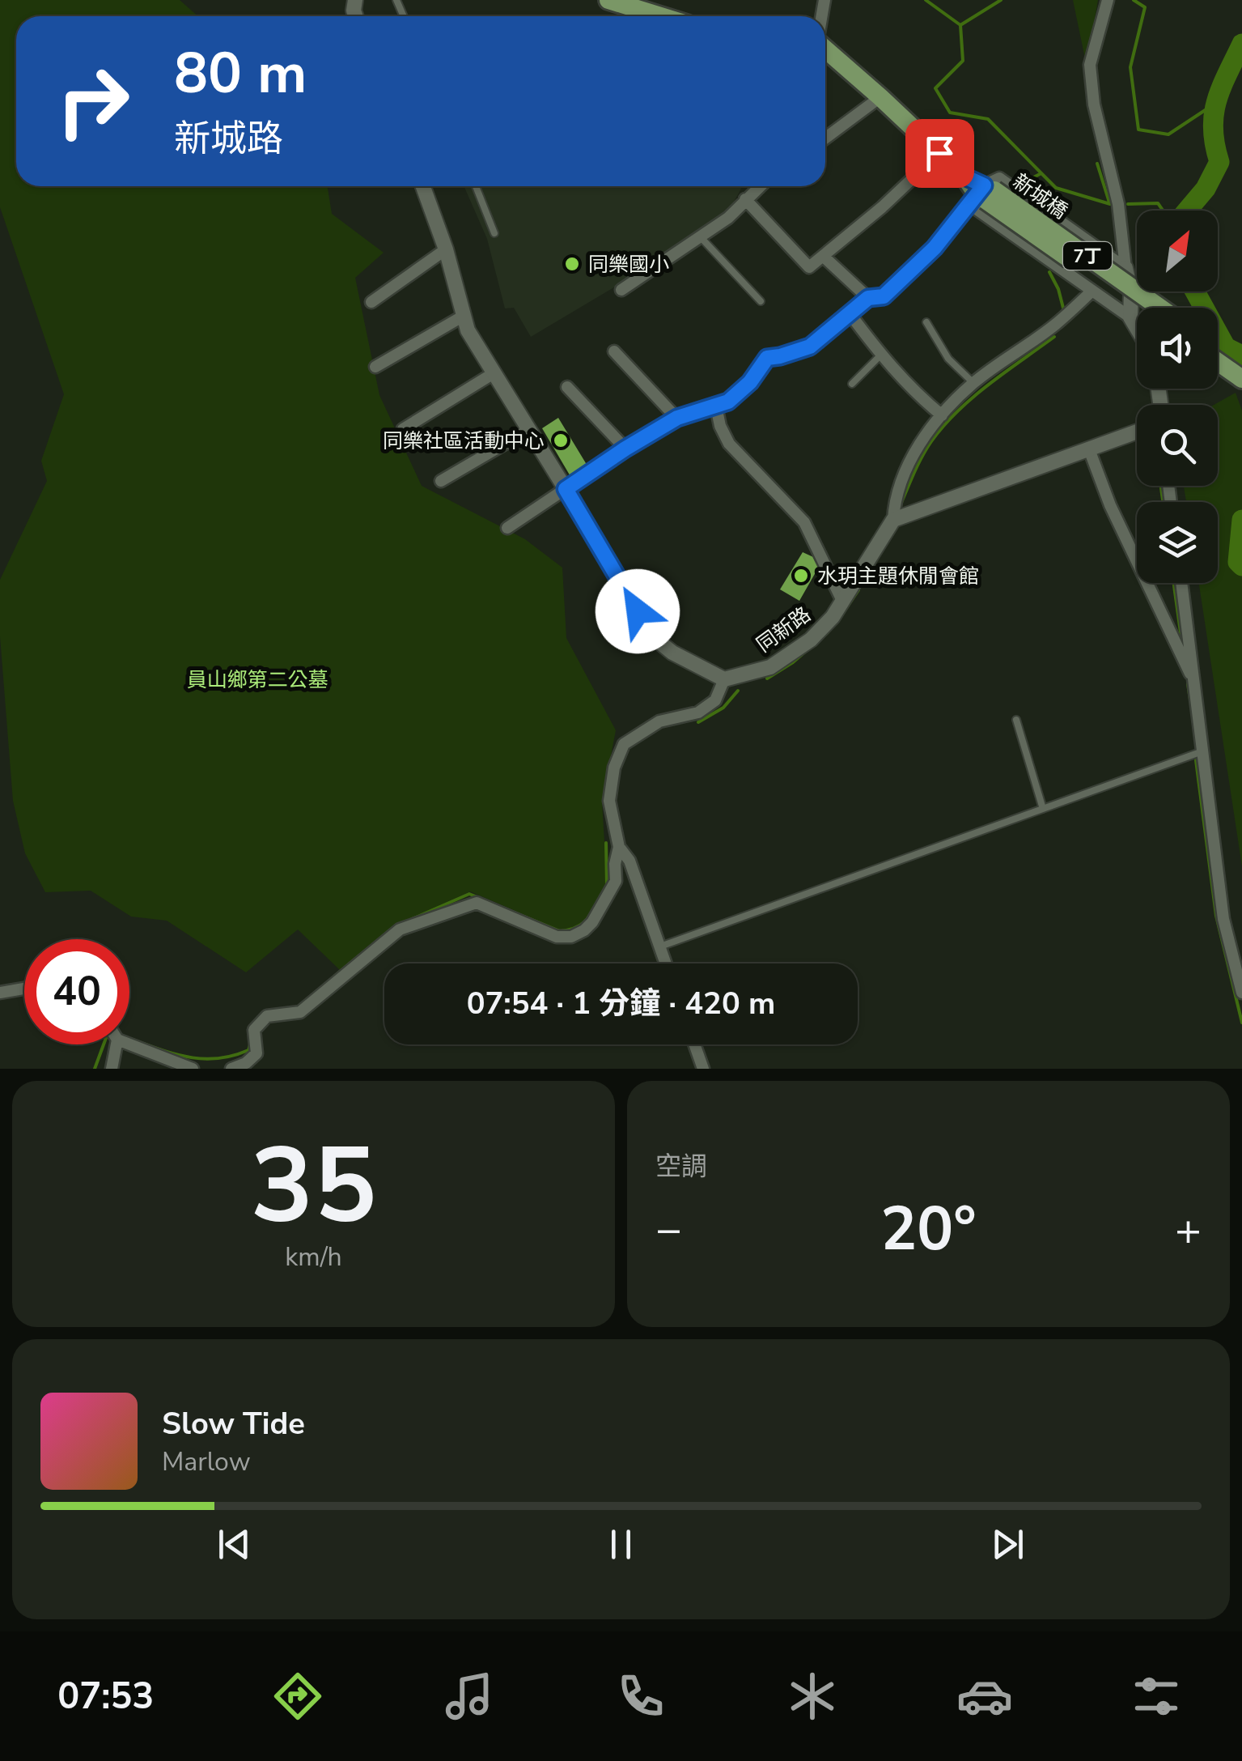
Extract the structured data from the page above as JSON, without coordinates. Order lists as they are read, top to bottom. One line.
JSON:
{"streets":{"main road":["新城橋","7丁"],"street":["同新路"]},"crossings":[["新城橋","7丁"]],"parks":["員山鄉第二公墓"],"places":["同樂國小","同樂社區活動中心","水玥主題休閒會館"],"north":"top right","page":{"turn":["80 m","新城路"],"limit":"40","trip":"07:54 · 1 分鐘 · 420 m","tile":[["35","km/h"],"空調"],"heat":["−","20°","+"],"song":["Slow Tide","Marlow"],"tabs":"07:53"}}
